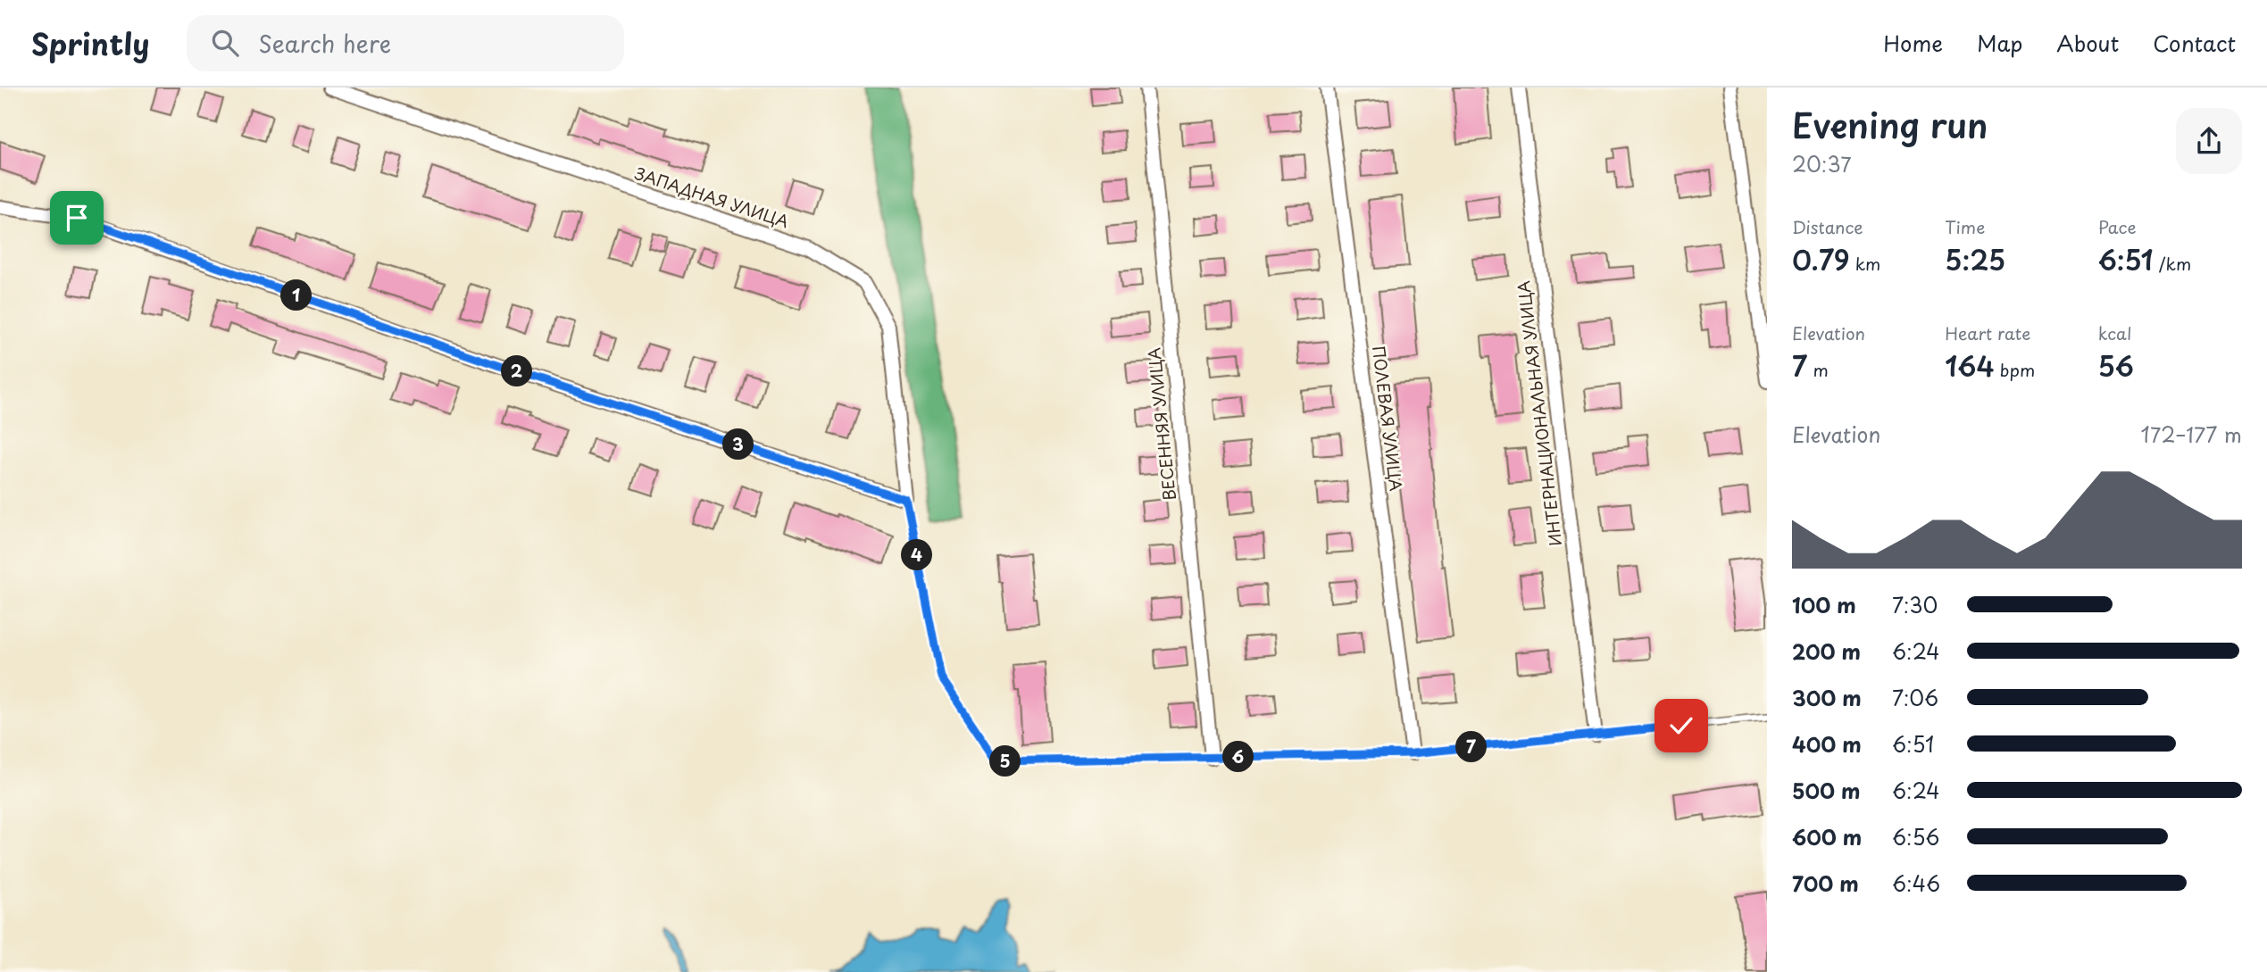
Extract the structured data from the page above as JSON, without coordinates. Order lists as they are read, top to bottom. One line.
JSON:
{"streets":{"street":["ЗАПАДНАЯ УЛИЦА","ИНТЕРНАЦИОНАЛЬНАЯ УЛИЦА","ПОЛЕВАЯ УЛИЦА","ВЕСЕННЯЯ УЛИЦА"]},"page":{"header":"Sprintly","search":"Search here","nav":["Home","Map","About","Contact"],"heading":["Evening run","20:37"],"stats":[["Distance","0.79 km"],["Time","5:25"],["Pace","6:51 /km"],["Elevation","7 m"],["Heart rate","164 bpm"],["kcal","56"]],"pins":["1","2","3","4","7","6","5"],"chart":["Elevation","172–177 m"],"list":[{"name":"100 m","note":"7:30"},{"name":"200 m","note":"6:24"},{"name":"300 m","note":"7:06"},{"name":"400 m","note":"6:51"},{"name":"500 m","note":"6:24"},{"name":"600 m","note":"6:56"},{"name":"700 m","note":"6:46"}]}}
